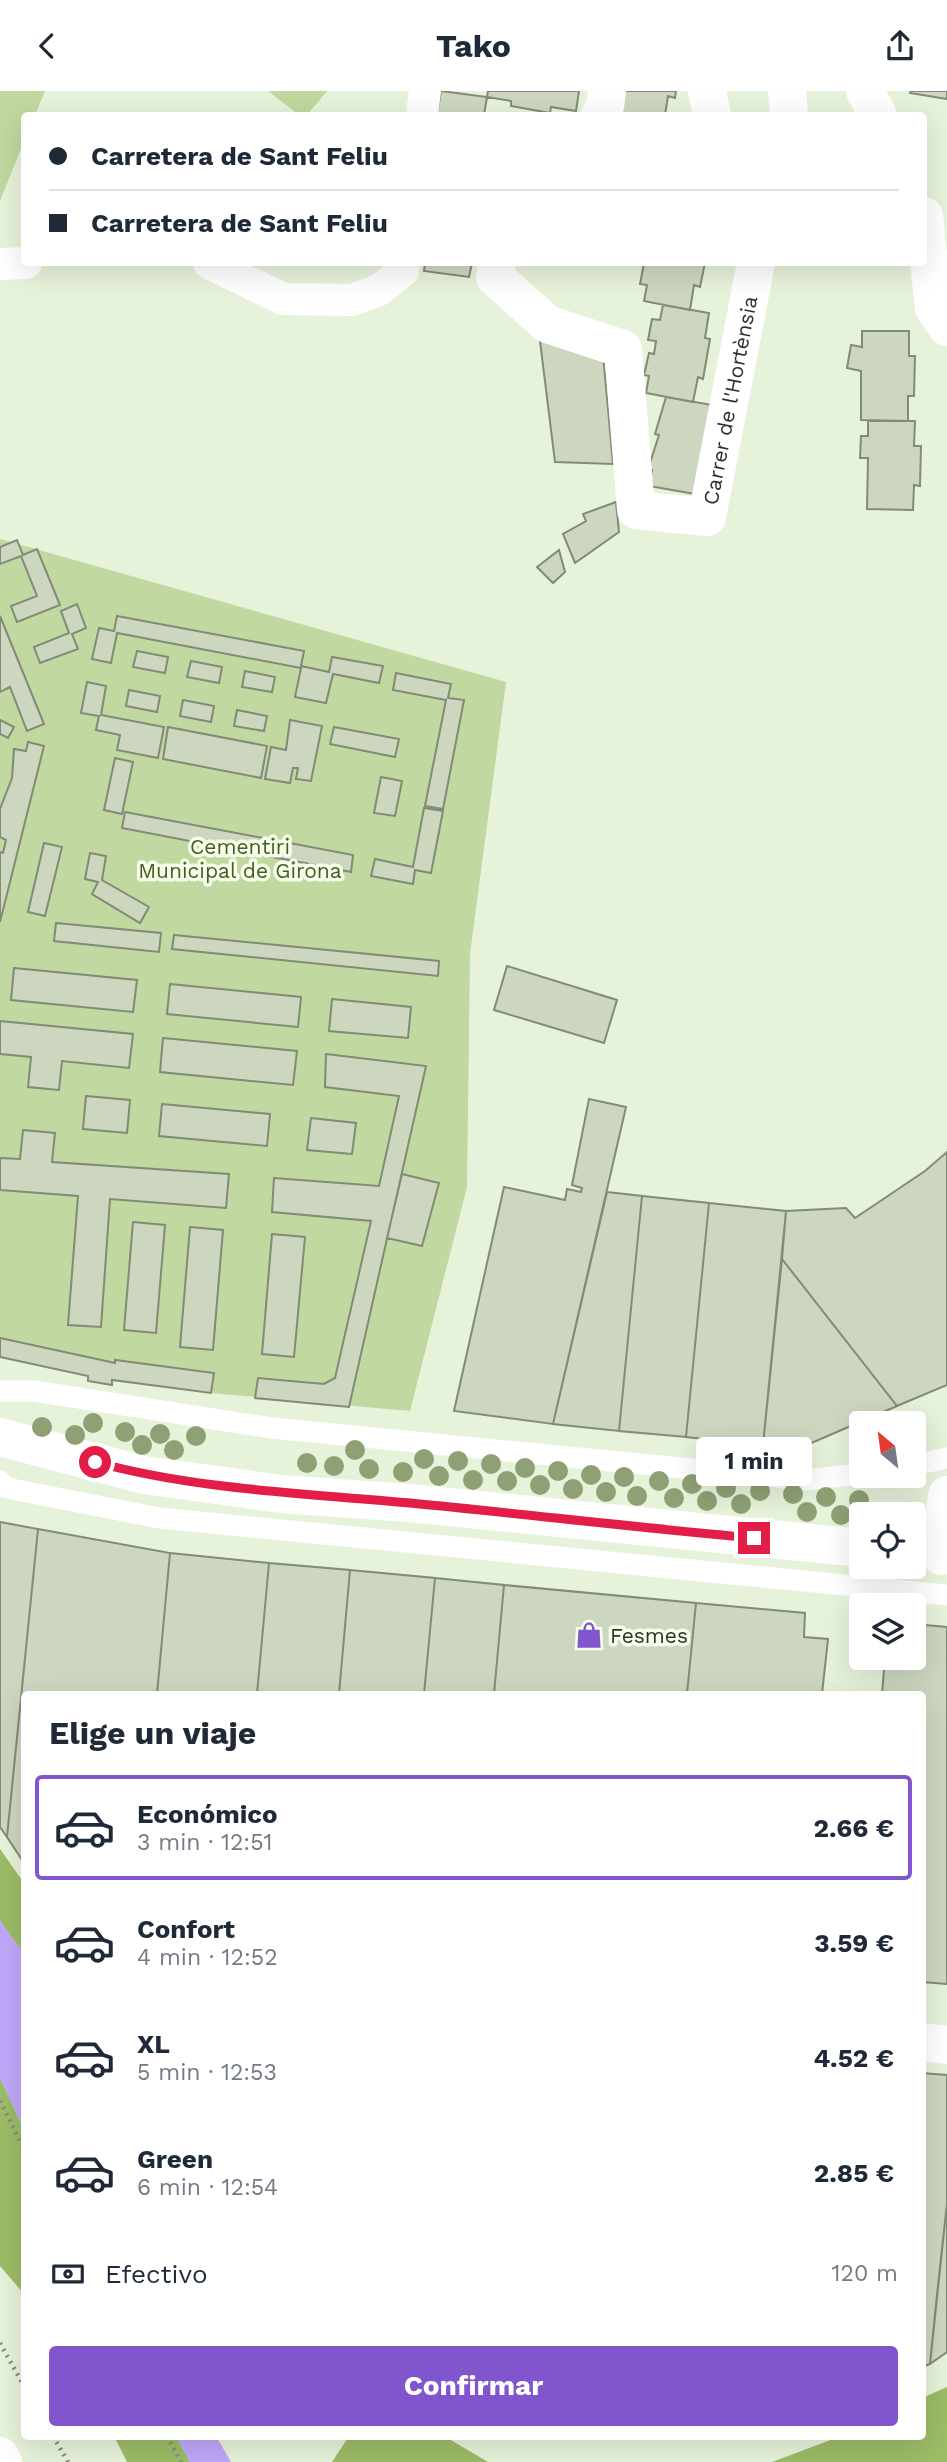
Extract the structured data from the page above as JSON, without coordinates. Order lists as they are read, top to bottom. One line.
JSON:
{"streets":{"street":["Carrer de l'Hortènsia"]},"parks":["Cementiri Municipal de Girona"],"places":{"shop":["Fesmes"]},"north":"top left","page":{"header":"Tako","banner":["Carretera de Sant Feliu","Carretera de Sant Feliu"],"bubble":"1 min","heading":"Elige un viaje","list":[{"name":"Económico","note":"3 min · 12:51","value":"2.66 €"},{"name":"Confort","note":"4 min · 12:52","value":"3.59 €"},{"name":"XL","note":"5 min · 12:53","value":"4.52 €"},{"name":"Green","note":"6 min · 12:54","value":"2.85 €"}],"pay":["Efectivo","120 m"],"buttons":"Confirmar"}}
